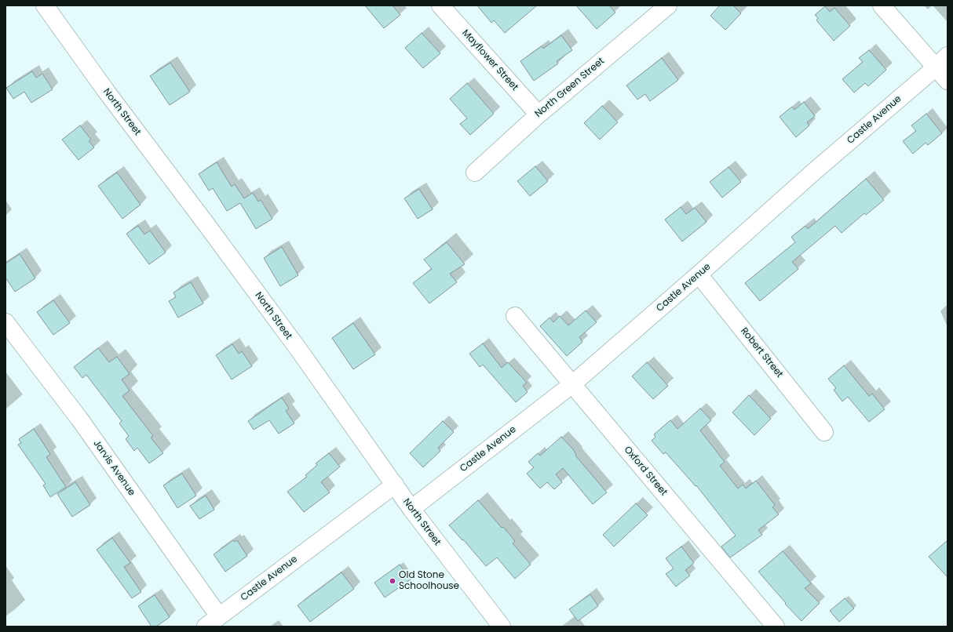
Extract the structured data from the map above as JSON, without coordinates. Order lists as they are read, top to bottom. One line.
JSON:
{"streets":{"street":["Mayflower Street","North Green Street","North Street","Castle Avenue","Robert Street","Jarvis Avenue","Oxford Street"]},"crossings":[["Mayflower Street","North Green Street"],["North Street","Castle Avenue"],["Castle Avenue","Robert Street"],["Castle Avenue","Jarvis Avenue"],["Castle Avenue","Oxford Street"]],"places":["Old Stone Schoolhouse"]}
